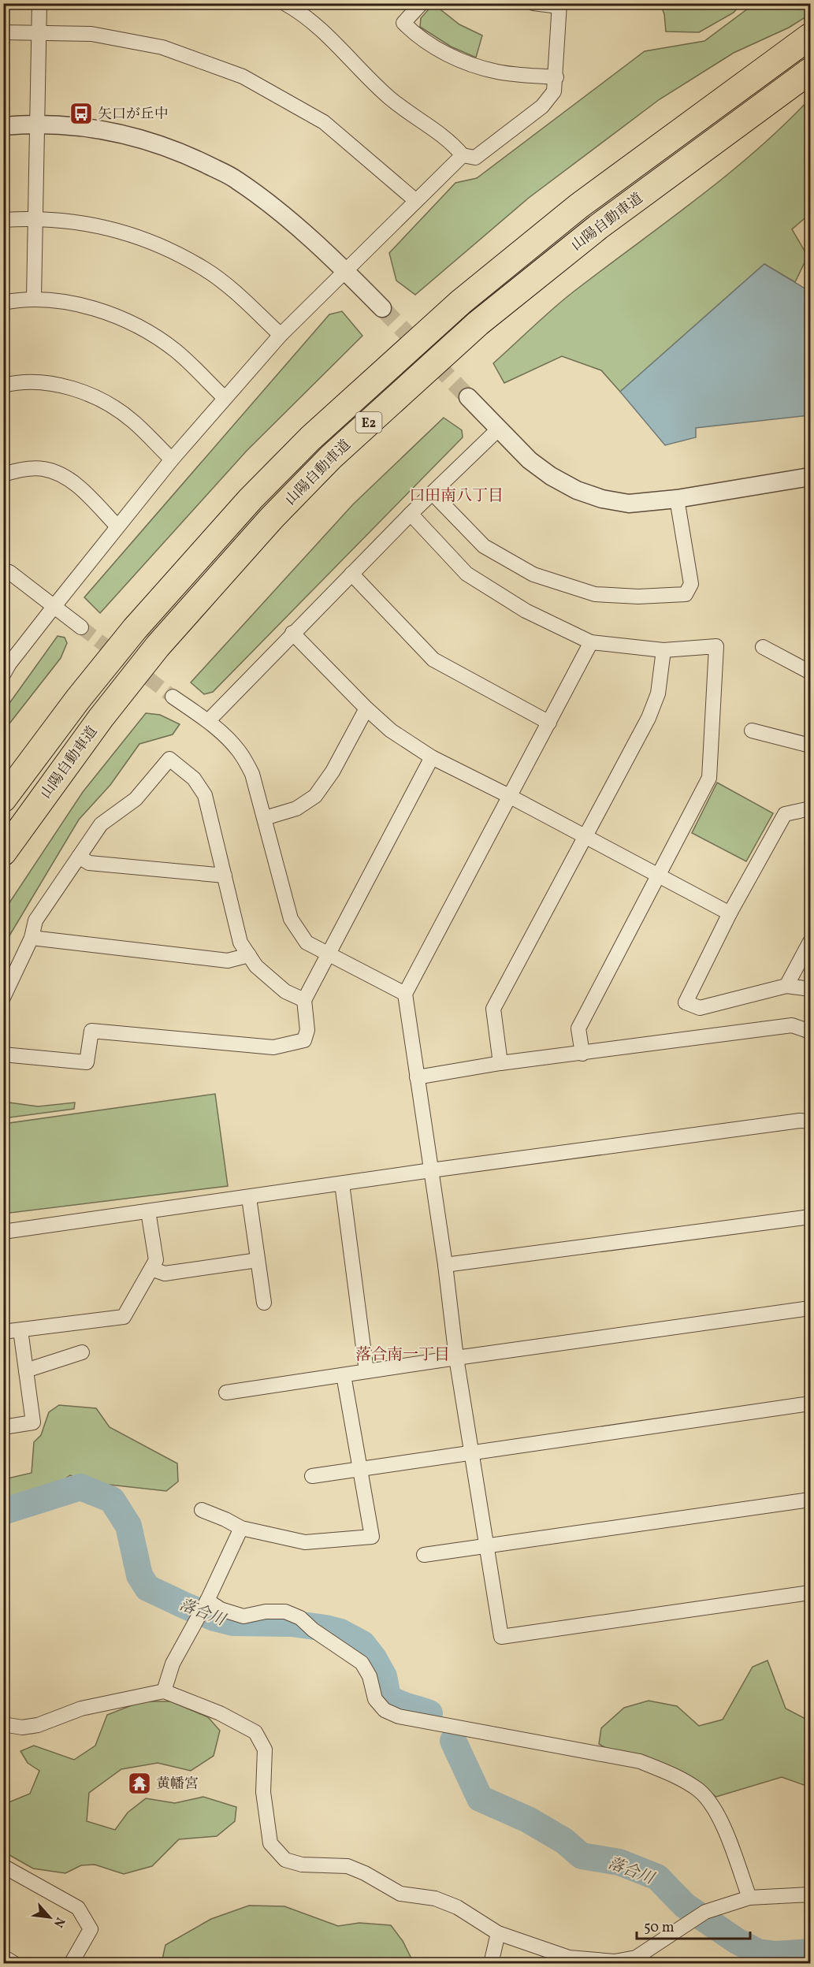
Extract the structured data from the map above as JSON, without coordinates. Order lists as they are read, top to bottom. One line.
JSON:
{"streets":{"highway":["山陽自動車道","E2"]},"districts":["口田南八丁目","落合南一丁目"],"water":["落合川"],"places":{"bus stop":["矢口が丘中"],"temple":["黄幡宮"]},"scale_bar":"50 m","north":"bottom right"}
